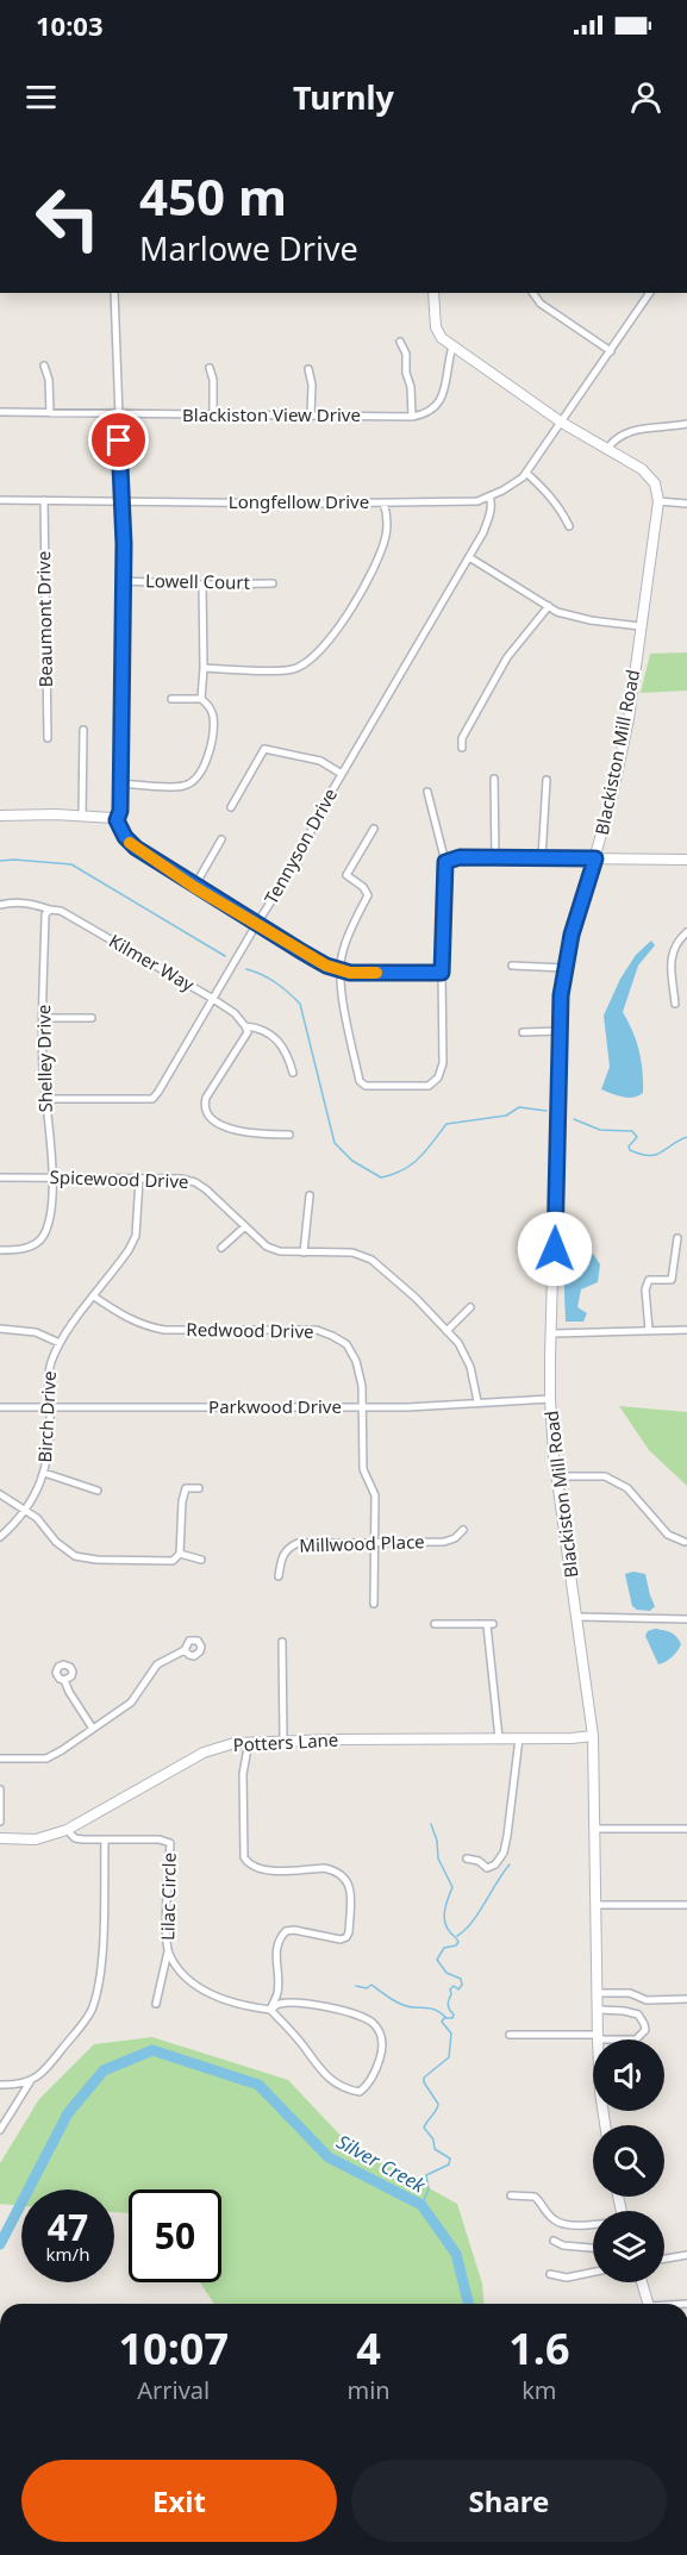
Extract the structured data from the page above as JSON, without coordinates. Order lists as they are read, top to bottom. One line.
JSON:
{"streets":{"main road":["Blackiston Mill Road","Potters Lane"],"street":["Blackiston View Drive","Longfellow Drive","Lowell Court","Beaumont Drive","Tennyson Drive","Kilmer Way","Shelley Drive","Spicewood Drive","Redwood Drive","Parkwood Drive","Birch Drive","Millwood Place","Lilac Circle"]},"crossings":[["Longfellow Drive","Beaumont Drive"],["Longfellow Drive","Tennyson Drive"],["Blackiston Mill Road","Parkwood Drive"],["Blackiston Mill Road","Potters Lane"],["Tennyson Drive","Kilmer Way"],["Tennyson Drive","Shelley Drive"],["Kilmer Way","Shelley Drive"],["Shelley Drive","Spicewood Drive"],["Spicewood Drive","Parkwood Drive"],["Spicewood Drive","Birch Drive"],["Redwood Drive","Parkwood Drive"],["Redwood Drive","Birch Drive"],["Redwood Drive","Millwood Place"],["Parkwood Drive","Birch Drive"],["Potters Lane","Lilac Circle"]],"water":["Silver Creek"],"page":{"status":"10:03","header":"Turnly","turn":["450 m","Marlowe Drive"],"speed":"47 km/h","limit":"50","eta":["10:07","Arrival","4","min","1.6","km"],"buttons":["Exit","Share"]}}
